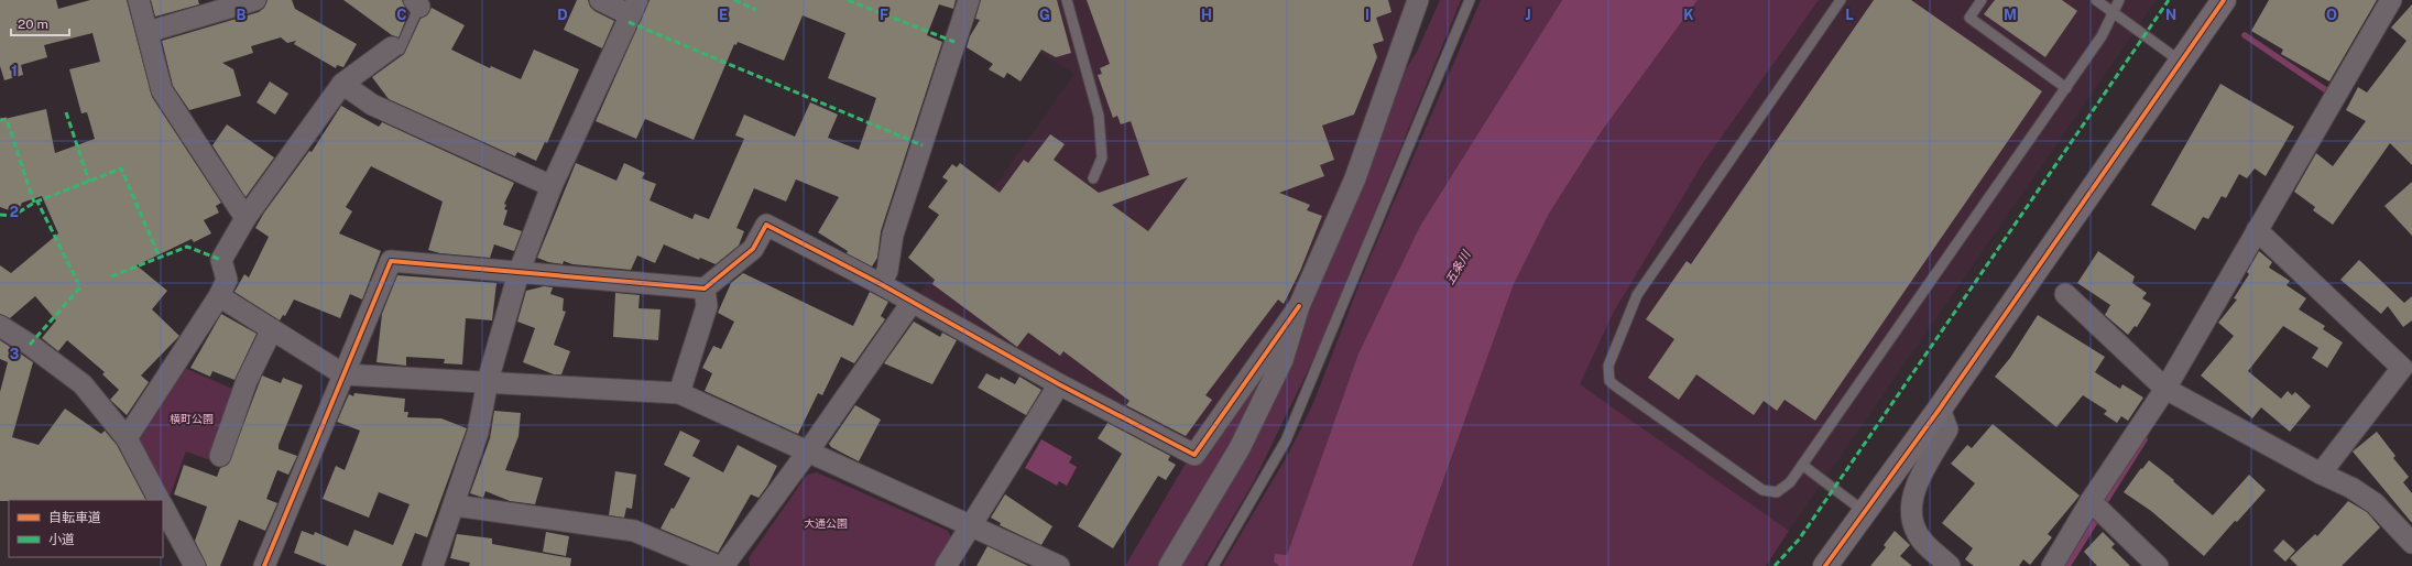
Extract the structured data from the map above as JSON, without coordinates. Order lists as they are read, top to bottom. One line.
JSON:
{"water":["五条川"],"parks":["横町公園","大通公園"],"legend":["自転車道","小道"],"scale_bar":"20 m","grid":{"columns":["B","C","D","E","F","G","H","I","J","K","L","M","N","O"],"rows":["1","2","3"]}}
